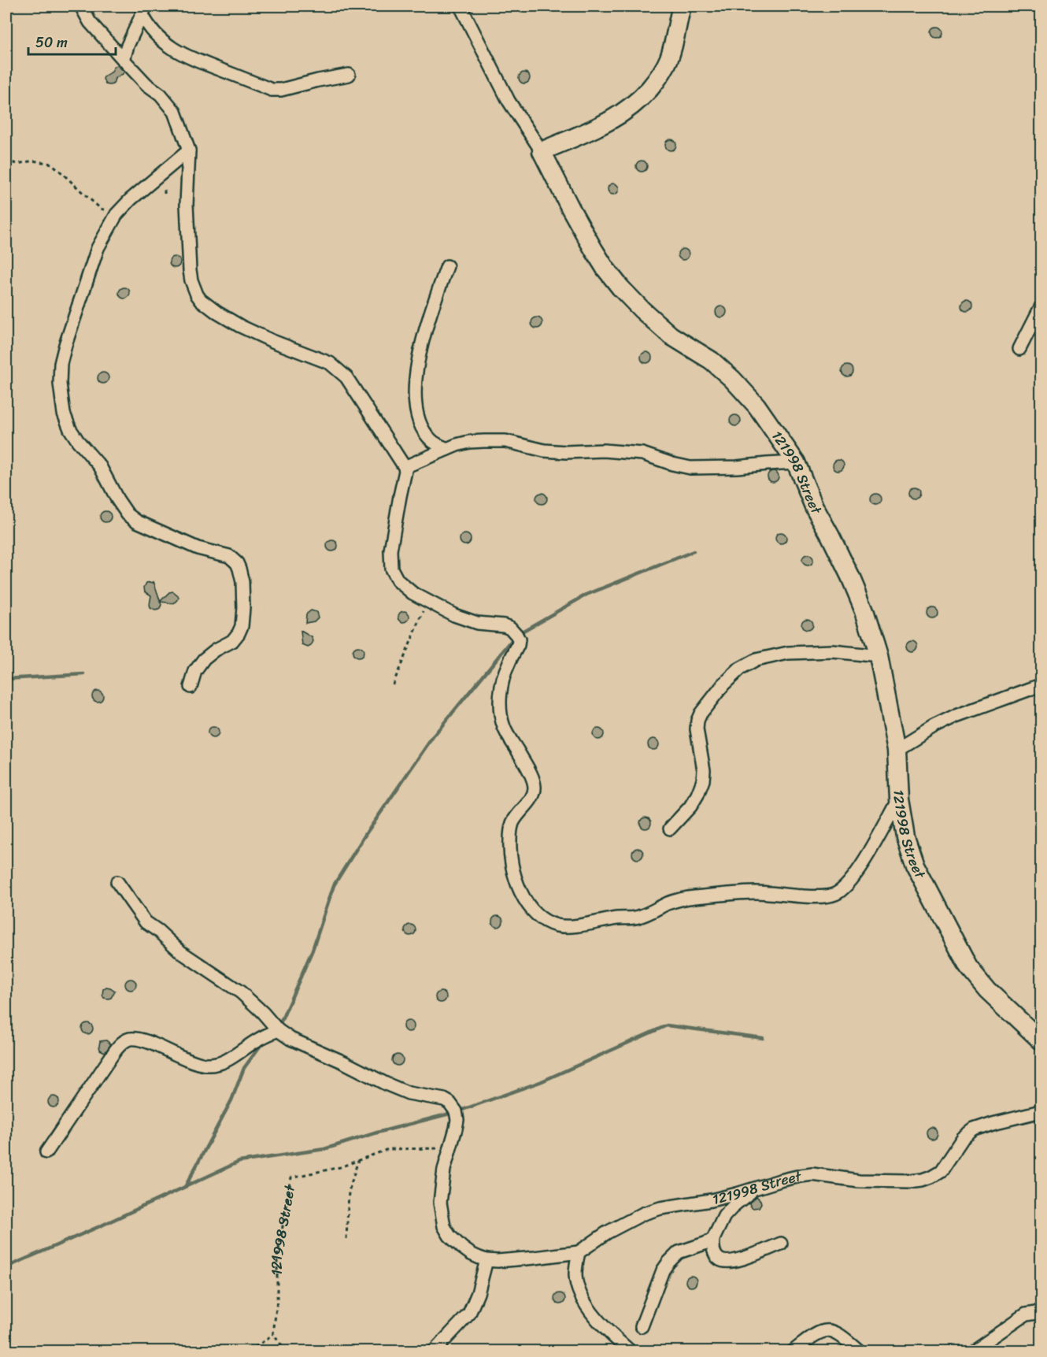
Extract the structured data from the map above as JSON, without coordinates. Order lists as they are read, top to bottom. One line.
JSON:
{"streets":{"street":["121998 Street"]},"scale_bar":"50 m"}
